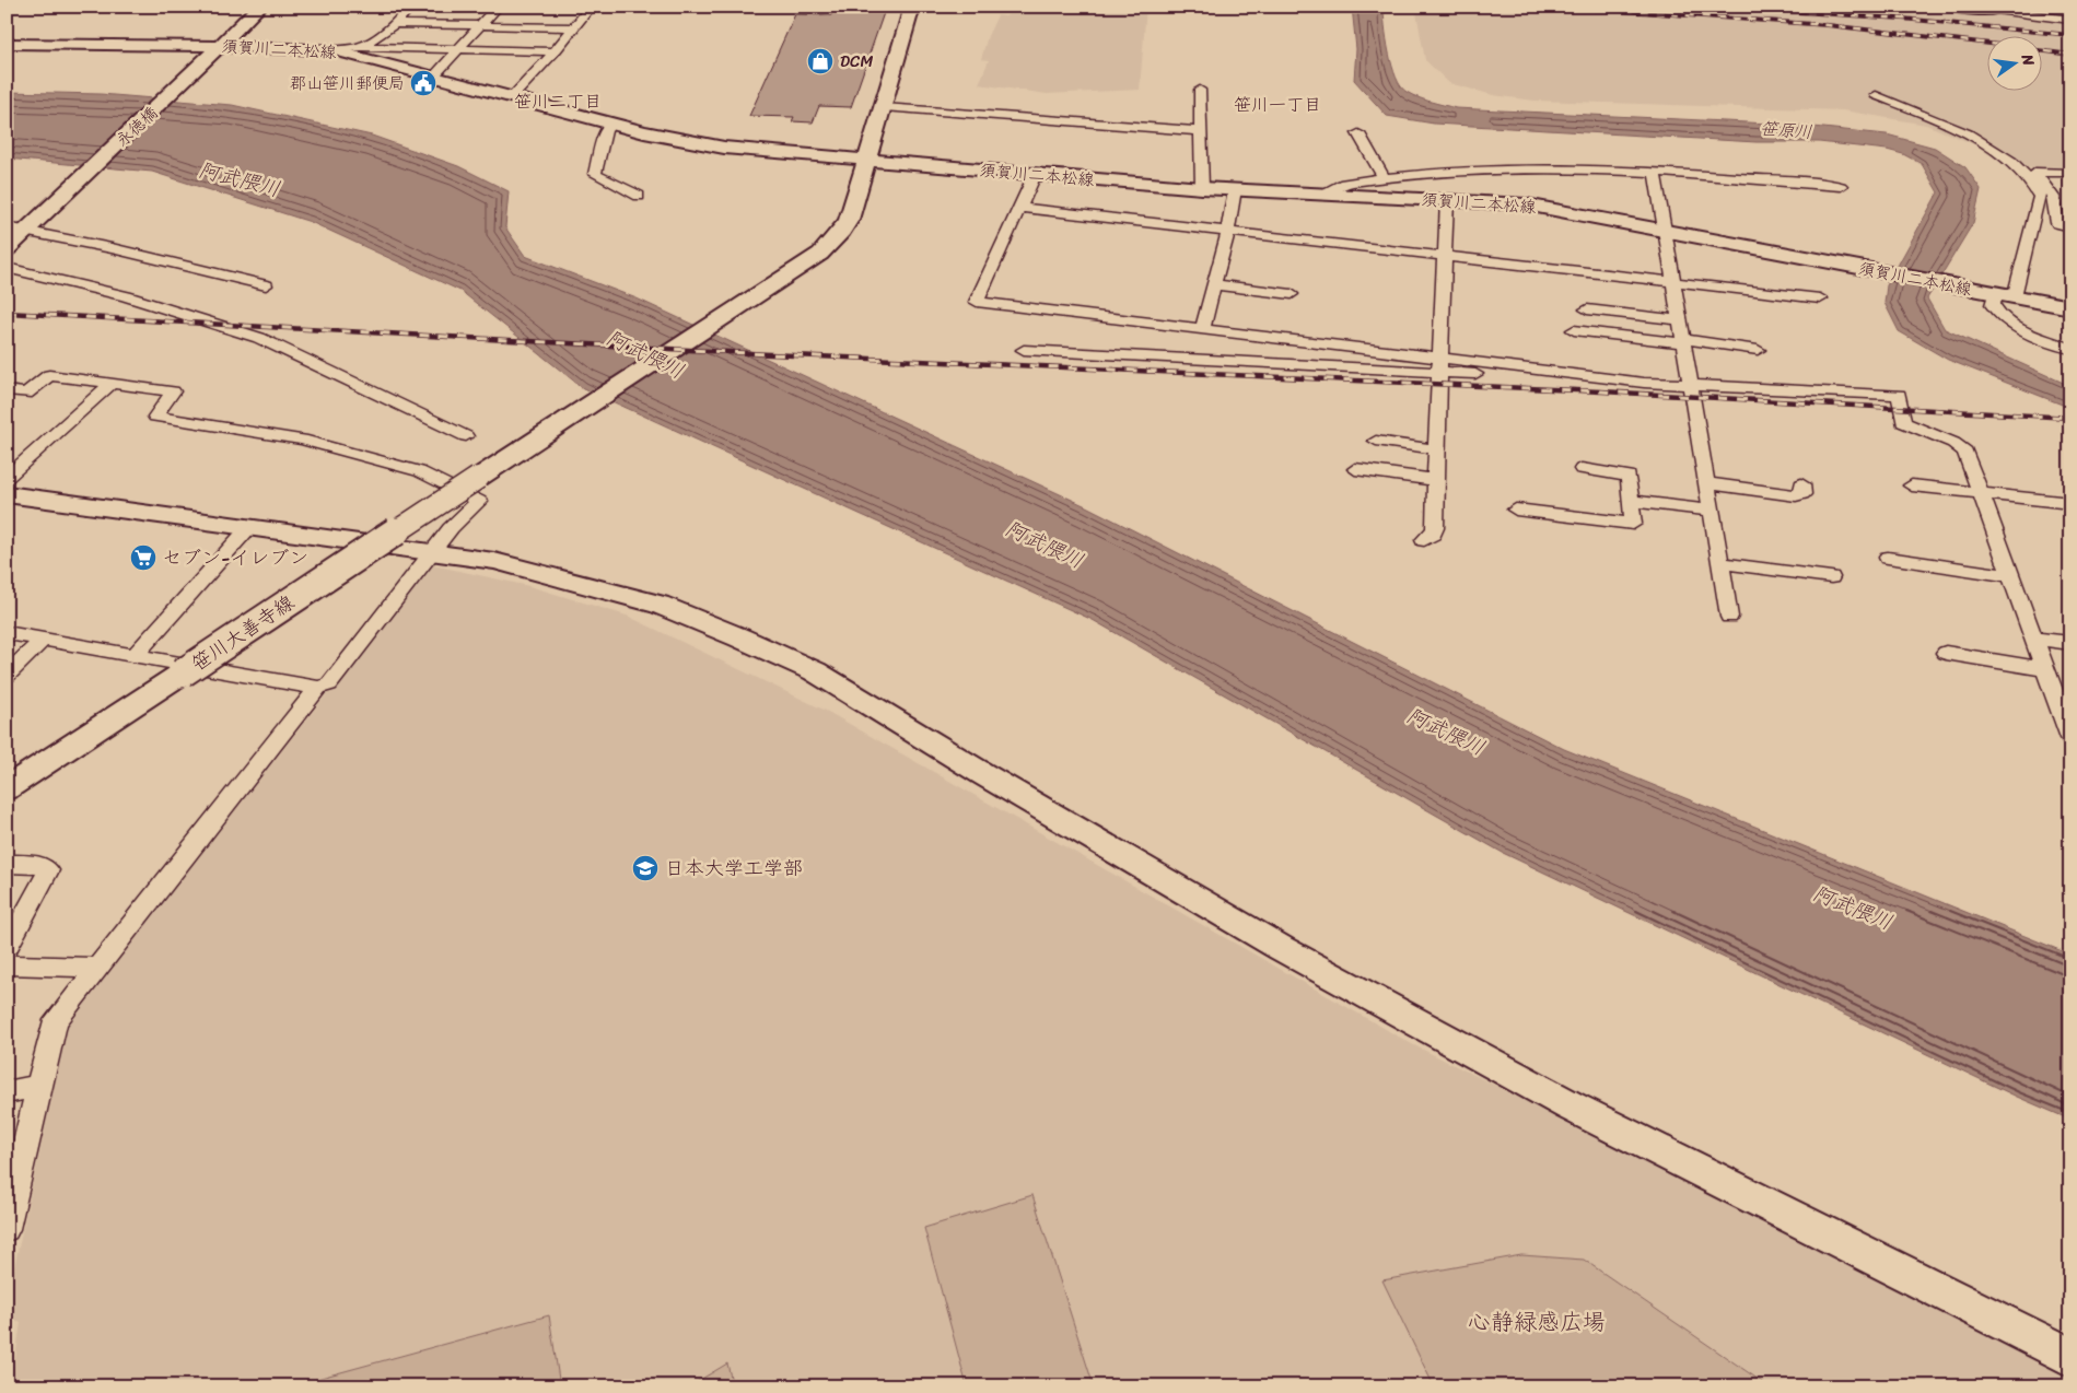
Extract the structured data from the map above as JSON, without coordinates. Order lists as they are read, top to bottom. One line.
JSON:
{"streets":{"street":["須賀川二本松線","永徳橋","笹川大善寺線"]},"crossings":[["須賀川二本松線","永徳橋"],["須賀川二本松線","笹川大善寺線"]],"districts":["笹川二丁目","笹川一丁目"],"water":["笹原川","阿武隈川"],"parks":["心静緑感広場"],"places":{"shop":["DCM"],"public building":["郡山笹川郵便局"],"supermarket":["セブン-イレブン"],"school or university":["日本大学工学部"]},"north":"right"}
